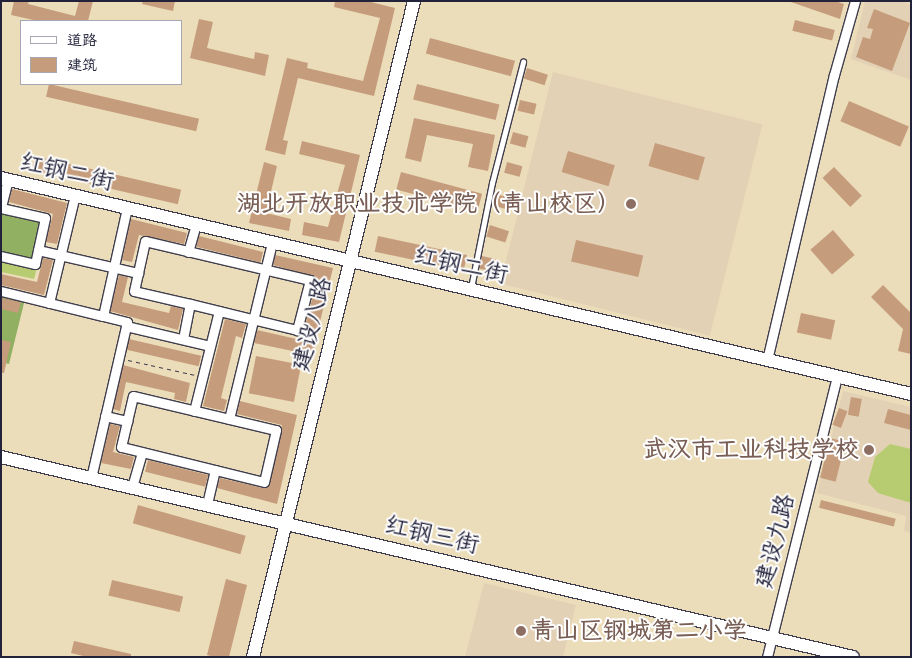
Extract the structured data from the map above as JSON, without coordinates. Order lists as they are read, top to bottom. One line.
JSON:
{"streets":{"street":["红钢二街","建设八路","红钢三街","建设九路"]},"crossings":[["红钢二街","建设八路"],["红钢二街","建设九路"],["建设八路","红钢三街"],["红钢三街","建设九路"]],"places":["湖北开放职业技术学院（青山校区）","武汉市工业科技学校","青山区钢城第二小学"],"legend":["道路","建筑"]}
